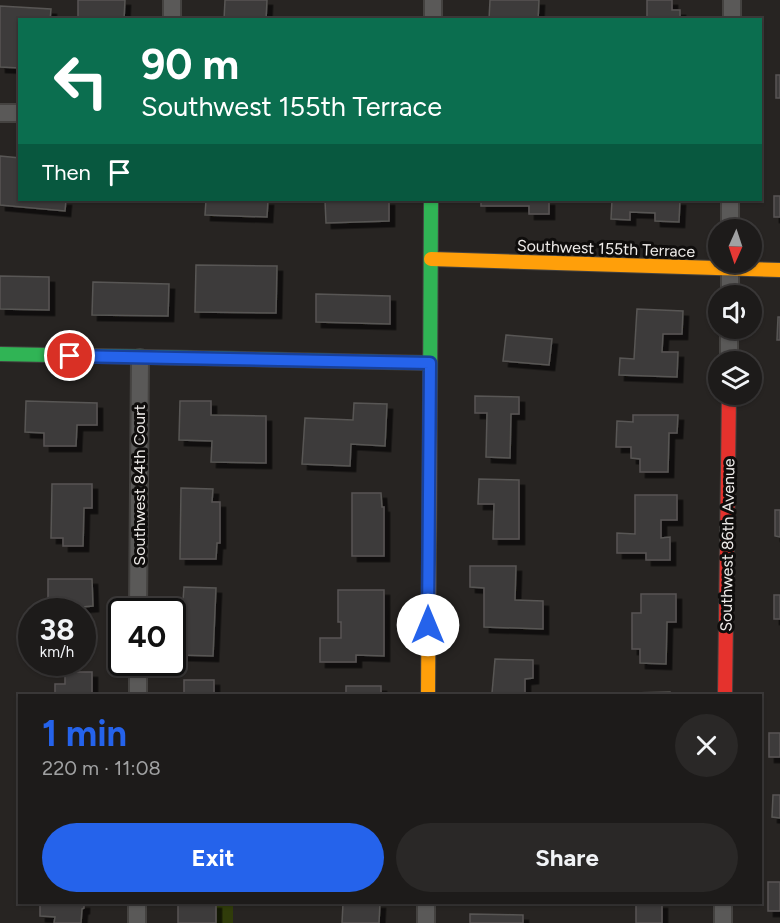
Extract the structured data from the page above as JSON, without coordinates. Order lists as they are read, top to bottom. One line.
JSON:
{"streets":{"street":["Southwest 155th Terrace","Southwest 84th Court","Southwest 86th Avenue"]},"north":"bottom","page":{"turn":["90 m","Southwest 155th Terrace"],"then":"Then","speed":"38 km/h","limit":"40","heading":["1 min","220 m · 11:08"],"buttons":["Exit","Share"]}}
